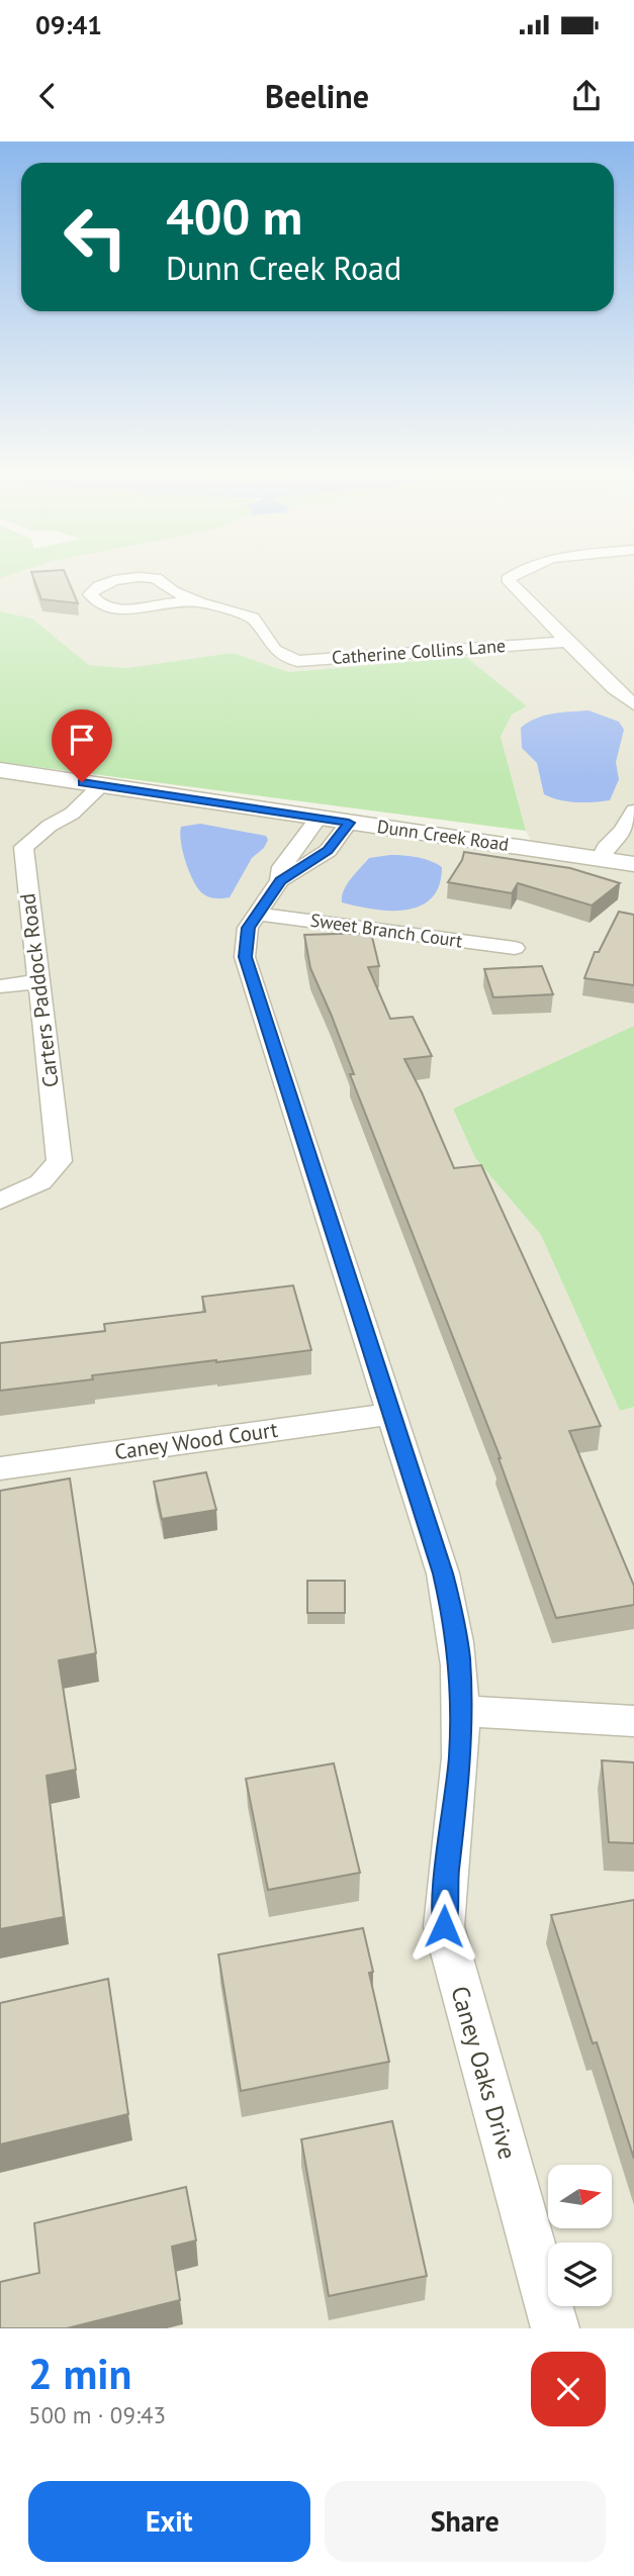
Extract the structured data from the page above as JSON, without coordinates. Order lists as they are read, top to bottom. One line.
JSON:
{"streets":{"street":["Catherine Collins Lane","Dunn Creek Road","Sweet Branch Court","Carters Paddock Road","Caney Wood Court","Caney Oaks Drive"]},"crossings":[["Dunn Creek Road","Carters Paddock Road"],["Dunn Creek Road","Caney Oaks Drive"],["Sweet Branch Court","Caney Oaks Drive"],["Caney Wood Court","Caney Oaks Drive"]],"north":"right","page":{"status":"09:41","header":"Beeline","turn":["400 m","Dunn Creek Road"],"heading":["2 min","500 m · 09:43"],"buttons":["Exit","Share"]}}
